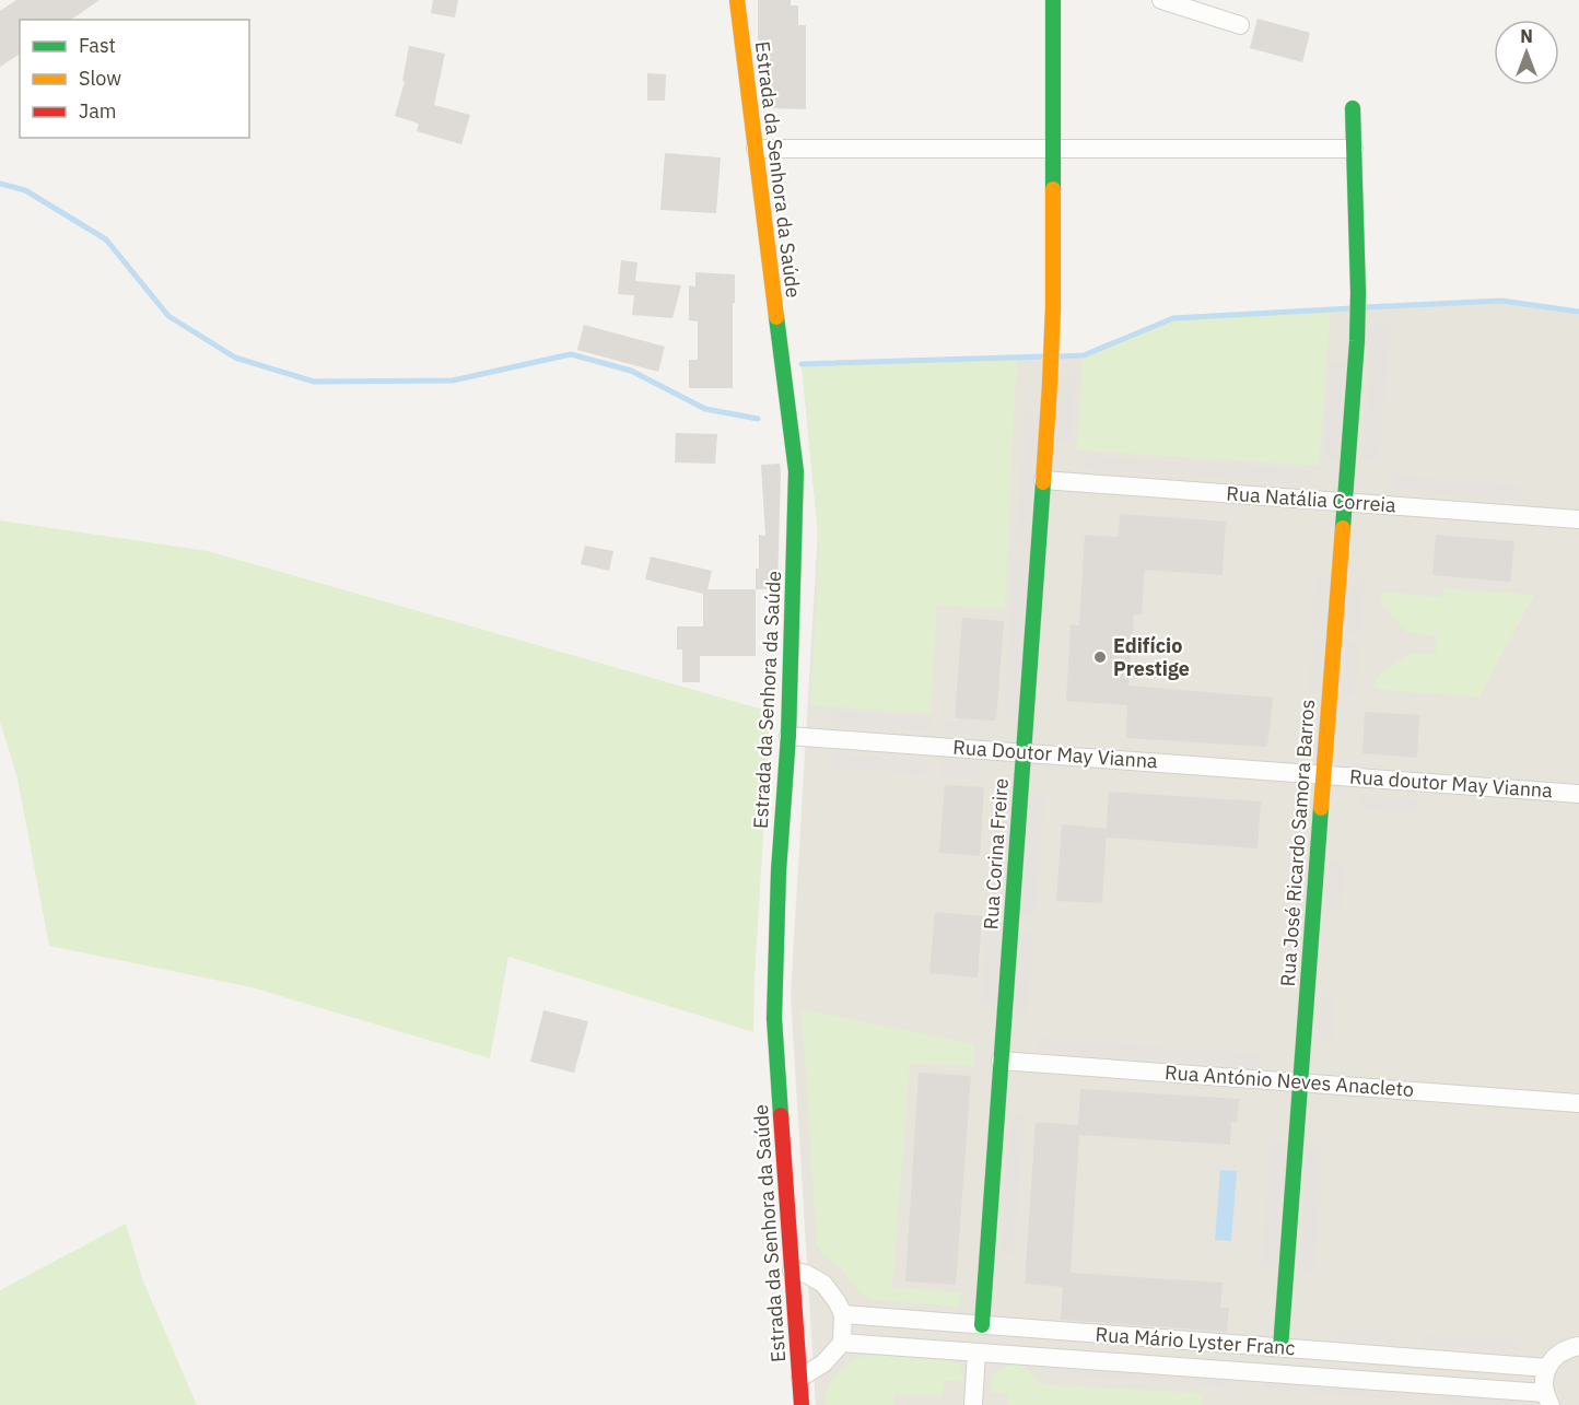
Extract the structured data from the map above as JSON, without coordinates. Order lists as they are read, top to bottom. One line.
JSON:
{"streets":{"street":["Estrada da Senhora da Saúde","Rua Natália Correia","Rua Doutor May Vianna","Rua doutor May Vianna","Rua José Ricardo Samora Barros","Rua Corina Freire","Rua António Neves Anacleto","Rua Mário Lyster Franc"]},"crossings":[["Estrada da Senhora da Saúde","Rua Doutor May Vianna"],["Rua Natália Correia","Rua José Ricardo Samora Barros"],["Rua Natália Correia","Rua Corina Freire"],["Rua Doutor May Vianna","Rua doutor May Vianna"],["Rua Doutor May Vianna","Rua José Ricardo Samora Barros"],["Rua Doutor May Vianna","Rua Corina Freire"],["Rua doutor May Vianna","Rua José Ricardo Samora Barros"],["Rua José Ricardo Samora Barros","Rua António Neves Anacleto"],["Rua José Ricardo Samora Barros","Rua Mário Lyster Franc"],["Rua Corina Freire","Rua António Neves Anacleto"],["Rua Corina Freire","Rua Mário Lyster Franc"]],"places":["Edifício Prestige"],"legend":["Fast","Slow","Jam"],"north":"top"}
